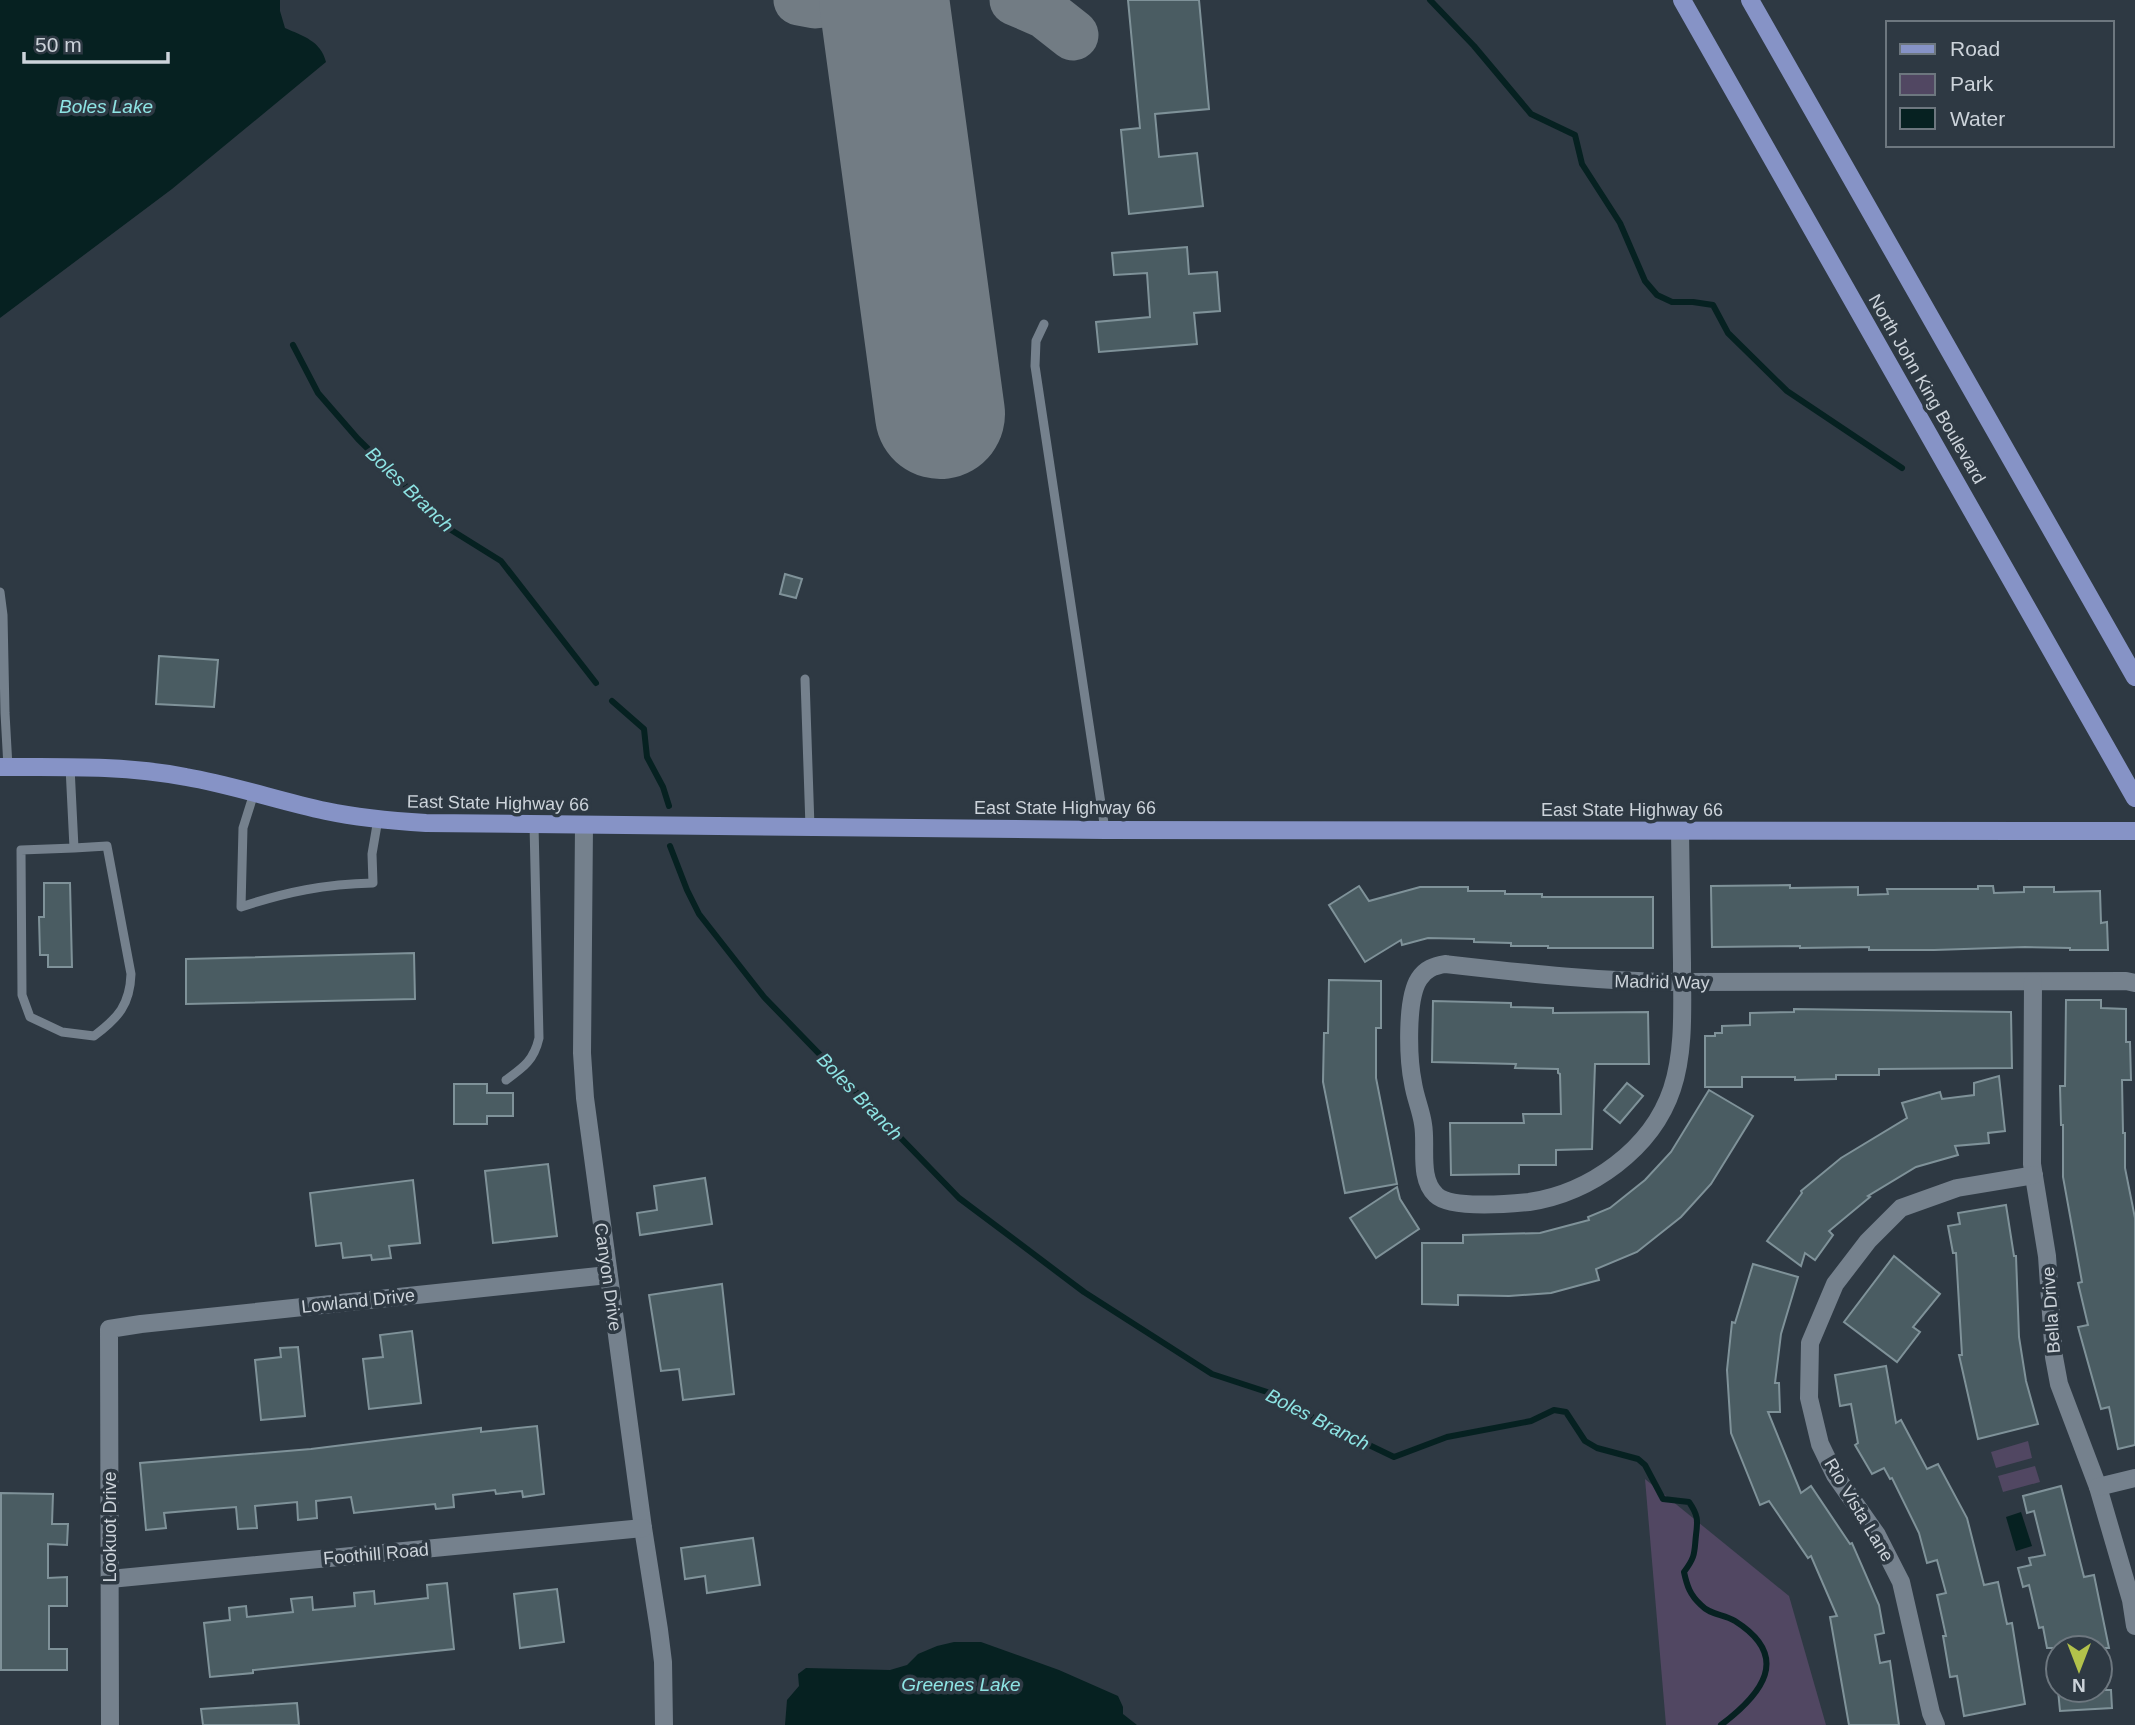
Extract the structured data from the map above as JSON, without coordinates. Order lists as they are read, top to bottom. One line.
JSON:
{"streets":{"main road":["North John King Boulevard","East State Highway 66"],"street":["Madrid Way","Canyon Drive","Lowland Drive","Bella Drive","Rio Vista Lane","Lookuot Drive","Foothill Road"]},"crossings":[["East State Highway 66","Canyon Drive"],["Madrid Way","Bella Drive"],["Canyon Drive","Lowland Drive"],["Canyon Drive","Foothill Road"],["Lowland Drive","Lookuot Drive"],["Bella Drive","Rio Vista Lane"],["Lookuot Drive","Foothill Road"]],"water":["Boles Lake","Boles Branch","Greenes Lake"],"legend":["Road","Park","Water"],"scale_bar":"50 m","north":"bottom"}
